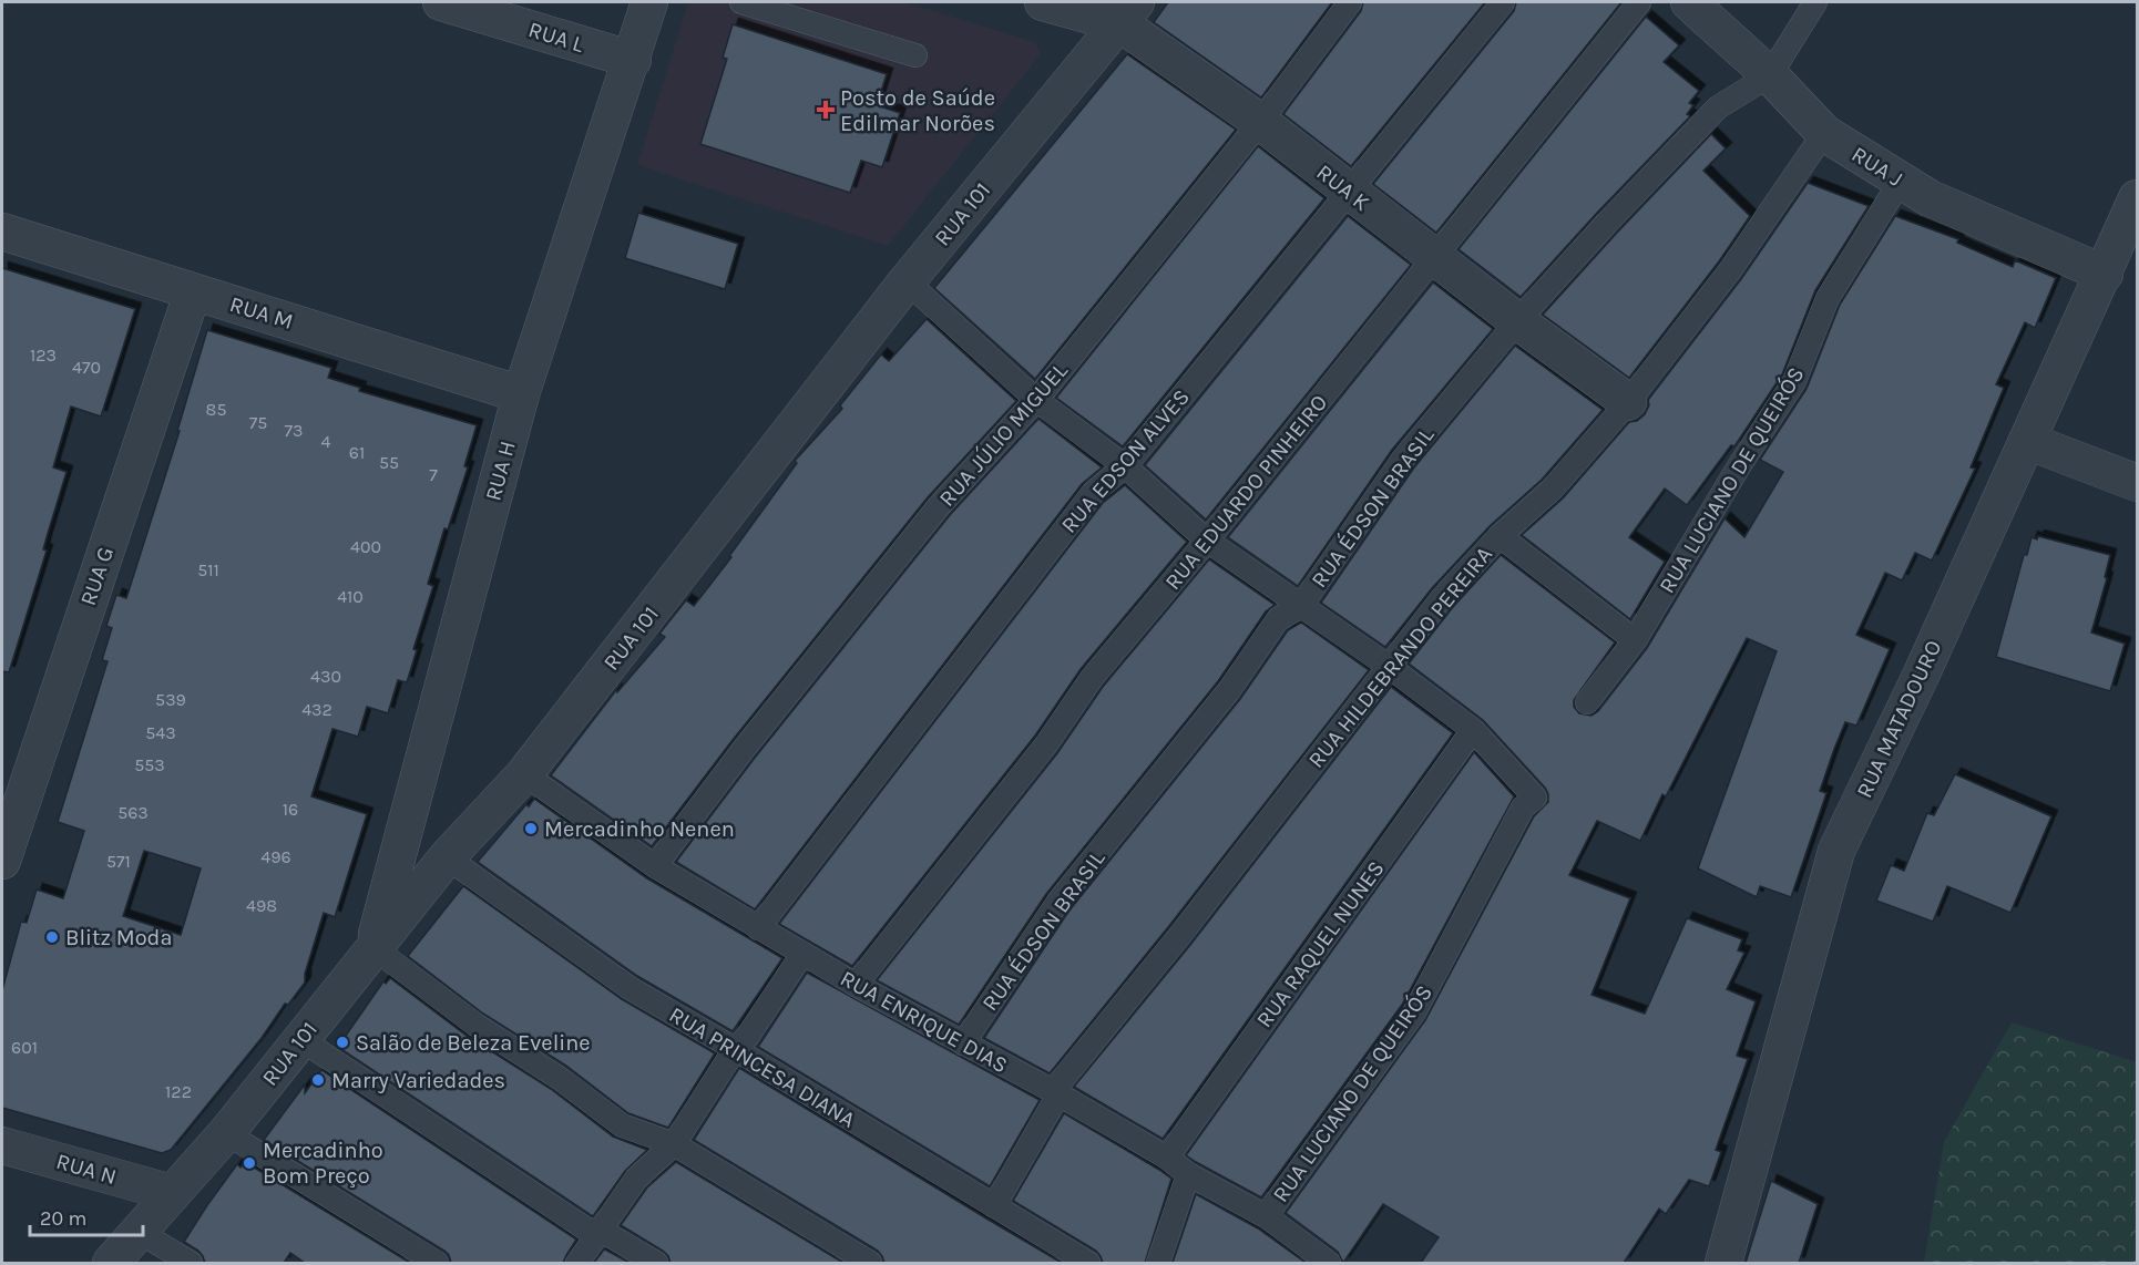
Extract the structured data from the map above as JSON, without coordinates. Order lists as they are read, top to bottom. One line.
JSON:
{"streets":{"street":["RUA L","RUA J","RUA K","RUA 101","RUA M","RUA H","RUA G","RUA MATADOURO","RUA N"],"lane":["RUA JÚLIO MIGUEL","RUA EDSON ALVES","RUA LUCIANO DE QUEIRÓS","RUA EDUARDO PINHEIRO","RUA ÉDSON BRASIL","RUA HILDEBRANDO PEREIRA","RUA RAQUEL NUNES","RUA ENRIQUE DIAS","RUA PRINCESA DIANA"]},"crossings":[["RUA L","RUA H"],["RUA J","RUA LUCIANO DE QUEIRÓS"],["RUA J","RUA ÉDSON BRASIL"],["RUA J","RUA HILDEBRANDO PEREIRA"],["RUA J","RUA MATADOURO"],["RUA K","RUA 101"],["RUA K","RUA JÚLIO MIGUEL"],["RUA K","RUA EDSON ALVES"],["RUA K","RUA EDUARDO PINHEIRO"],["RUA K","RUA ÉDSON BRASIL"],["RUA K","RUA HILDEBRANDO PEREIRA"],["RUA 101","RUA H"],["RUA 101","RUA ENRIQUE DIAS"],["RUA 101","RUA PRINCESA DIANA"],["RUA 101","RUA N"],["RUA M","RUA H"],["RUA M","RUA G"],["RUA JÚLIO MIGUEL","RUA ENRIQUE DIAS"],["RUA EDSON ALVES","RUA ENRIQUE DIAS"],["RUA LUCIANO DE QUEIRÓS","RUA RAQUEL NUNES"],["RUA LUCIANO DE QUEIRÓS","RUA ENRIQUE DIAS"],["RUA EDUARDO PINHEIRO","RUA ENRIQUE DIAS"],["RUA ÉDSON BRASIL","RUA ENRIQUE DIAS"],["RUA HILDEBRANDO PEREIRA","RUA ENRIQUE DIAS"],["RUA HILDEBRANDO PEREIRA","RUA PRINCESA DIANA"],["RUA RAQUEL NUNES","RUA ENRIQUE DIAS"]],"places":{"health":["Posto de Saúde Edilmar Norões"],"other":["Mercadinho Nenen","Blitz Moda","Salão de Beleza Eveline","Marry Variedades","Mercadinho Bom Preço"]},"house_numbers":["123","470","85","75","73","4","61","55","7","400","511","410","430","539","432","543","553","16","563","496","571","498","601","122"],"scale_bar":"20 m"}
